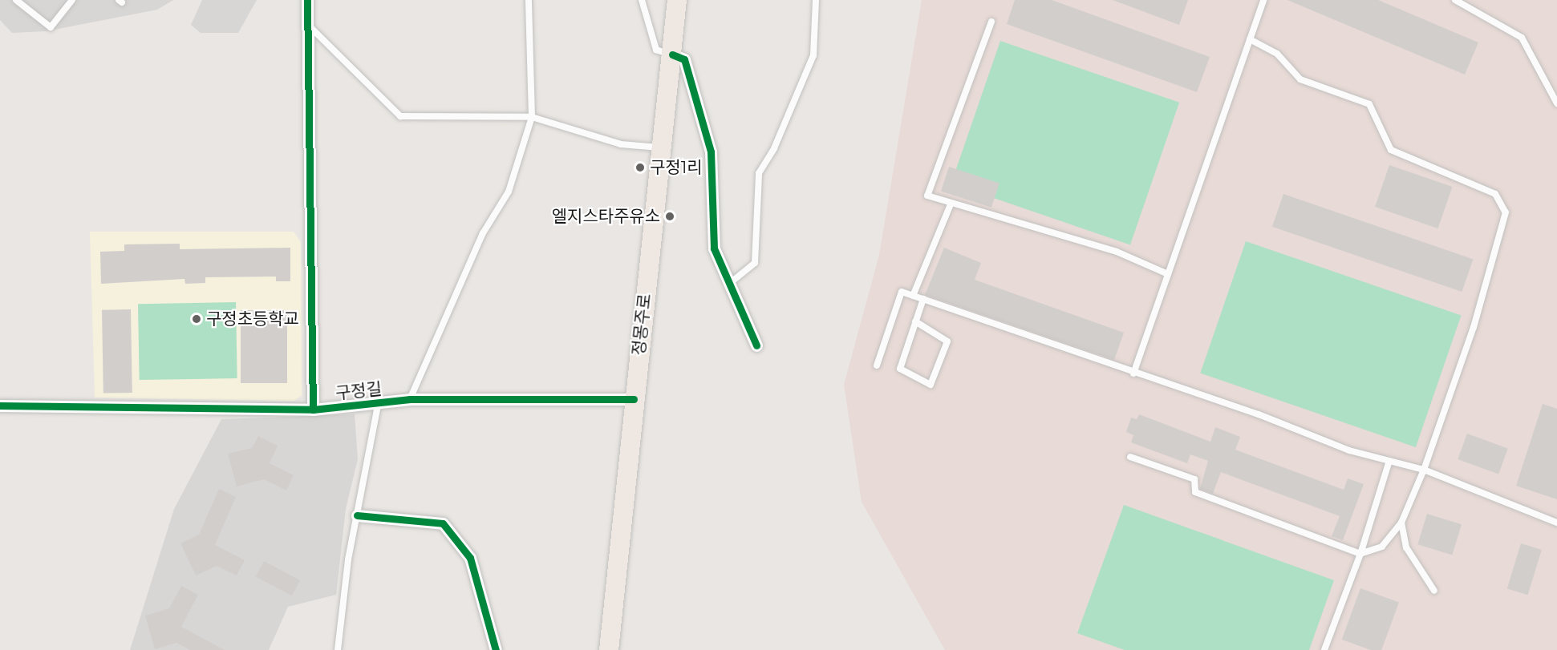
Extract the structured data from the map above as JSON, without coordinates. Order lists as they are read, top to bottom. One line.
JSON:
{"streets":{"main road":["정몽주로"],"street":["구정길"]},"crossings":[["정몽주로","구정길"]],"places":["구정1리","엘지스타주유소","구정초등학교"]}
